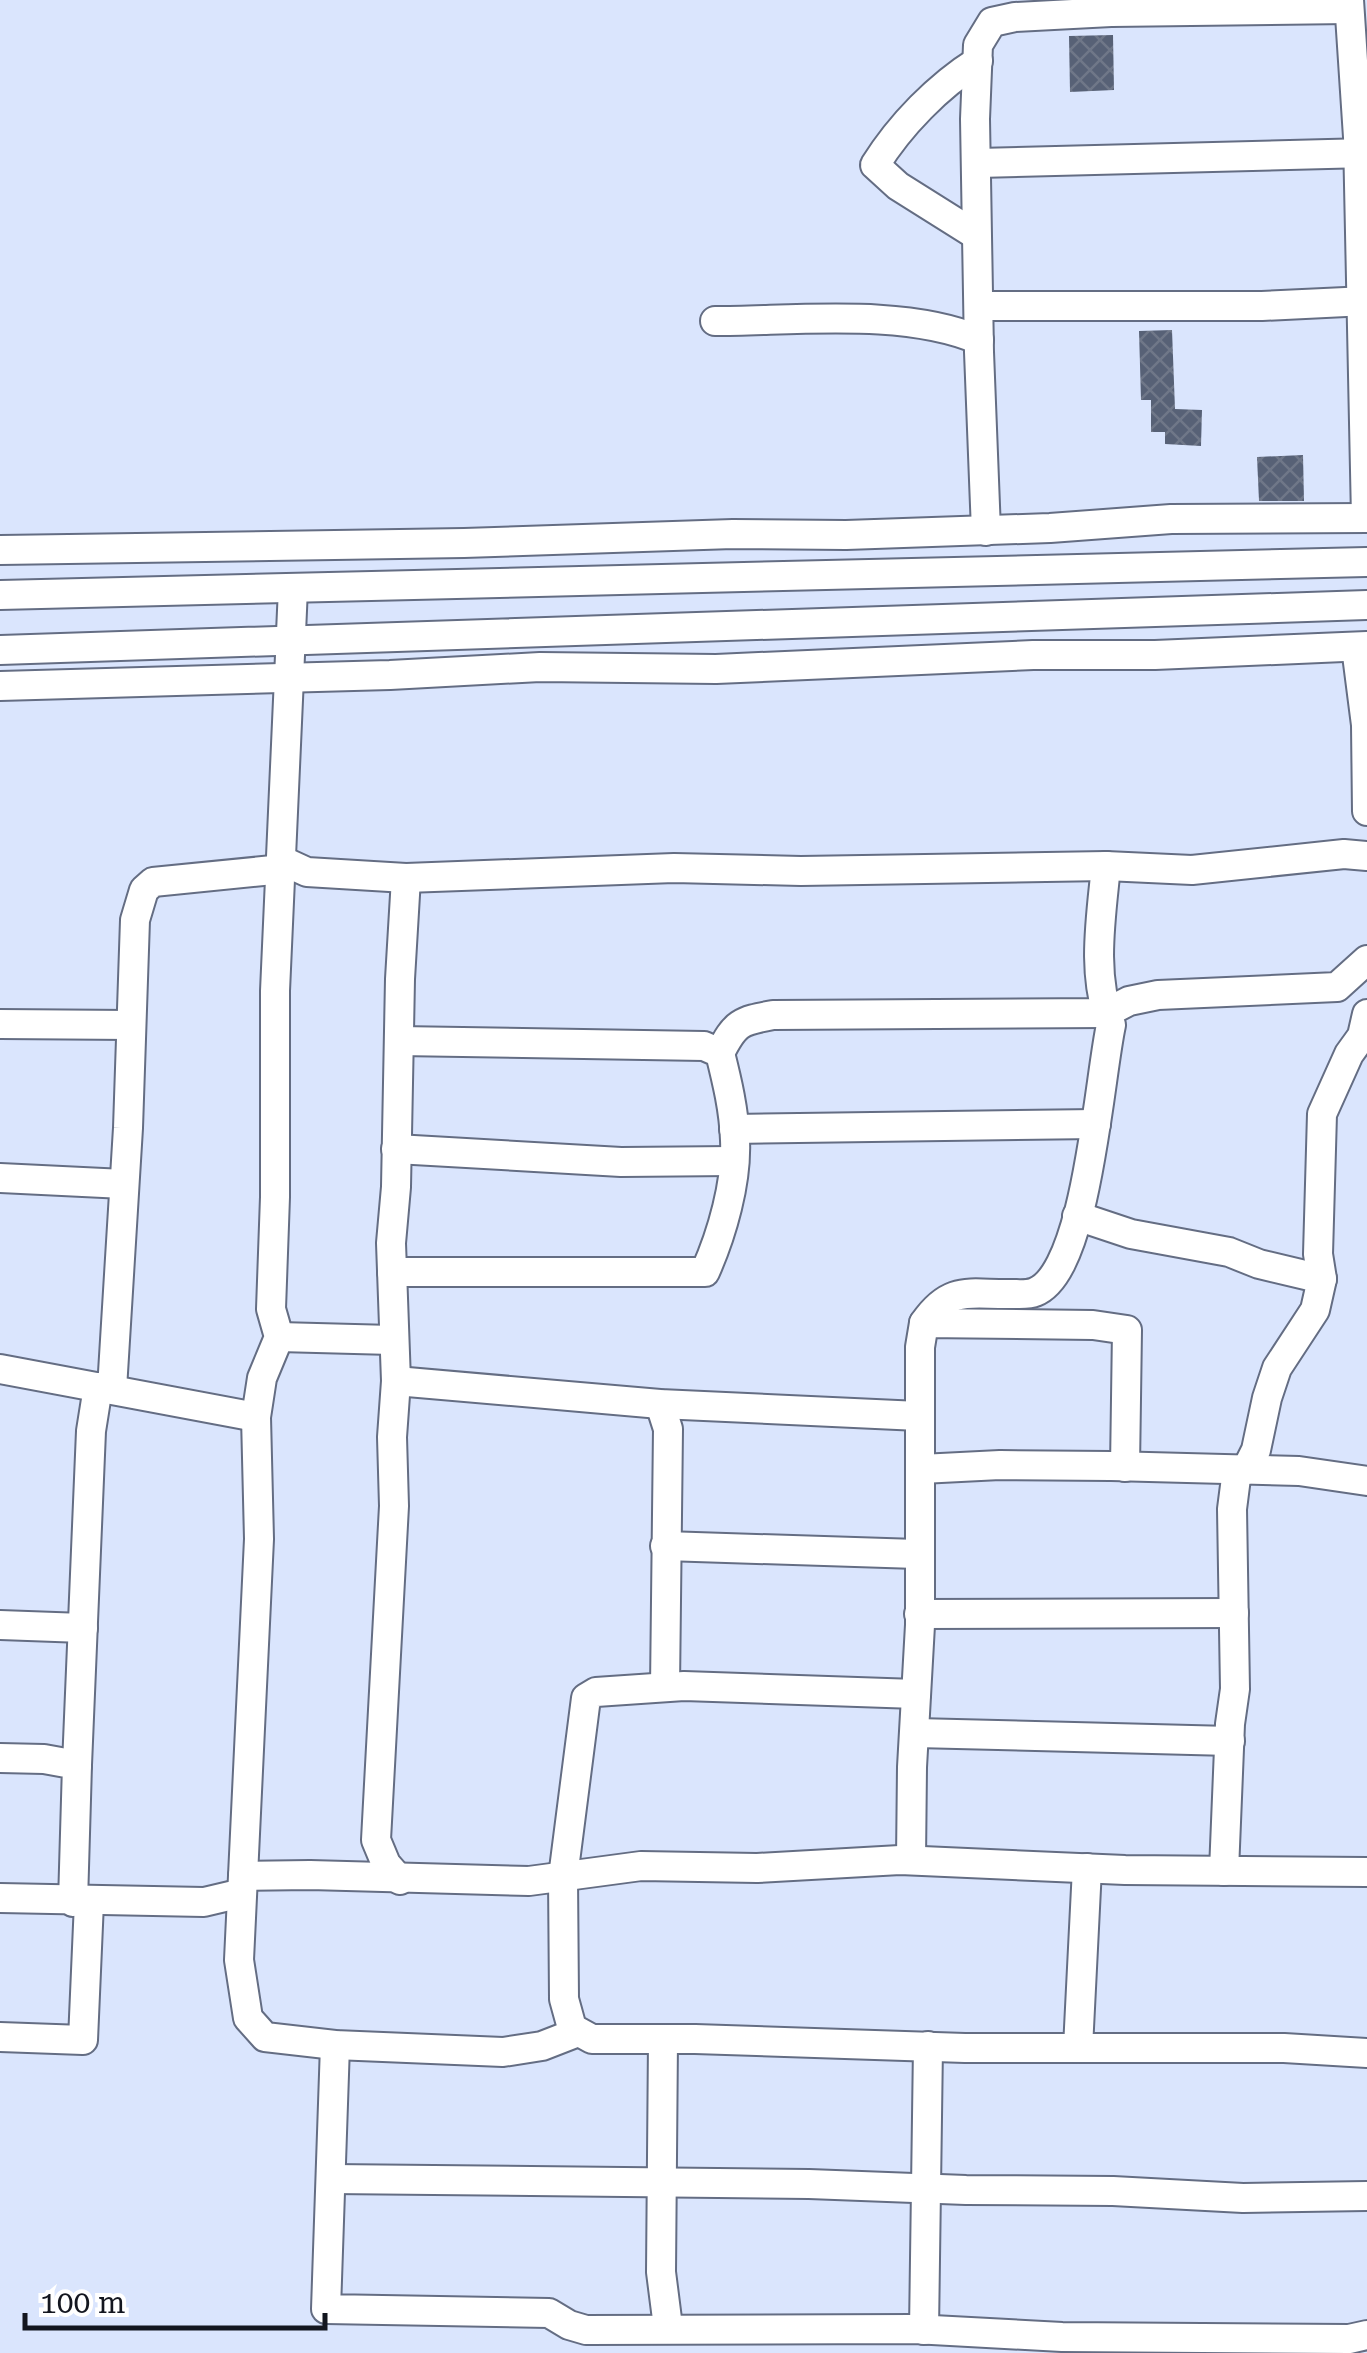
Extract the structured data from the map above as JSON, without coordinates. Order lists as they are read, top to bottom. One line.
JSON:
{"scale_bar":"100 m"}
